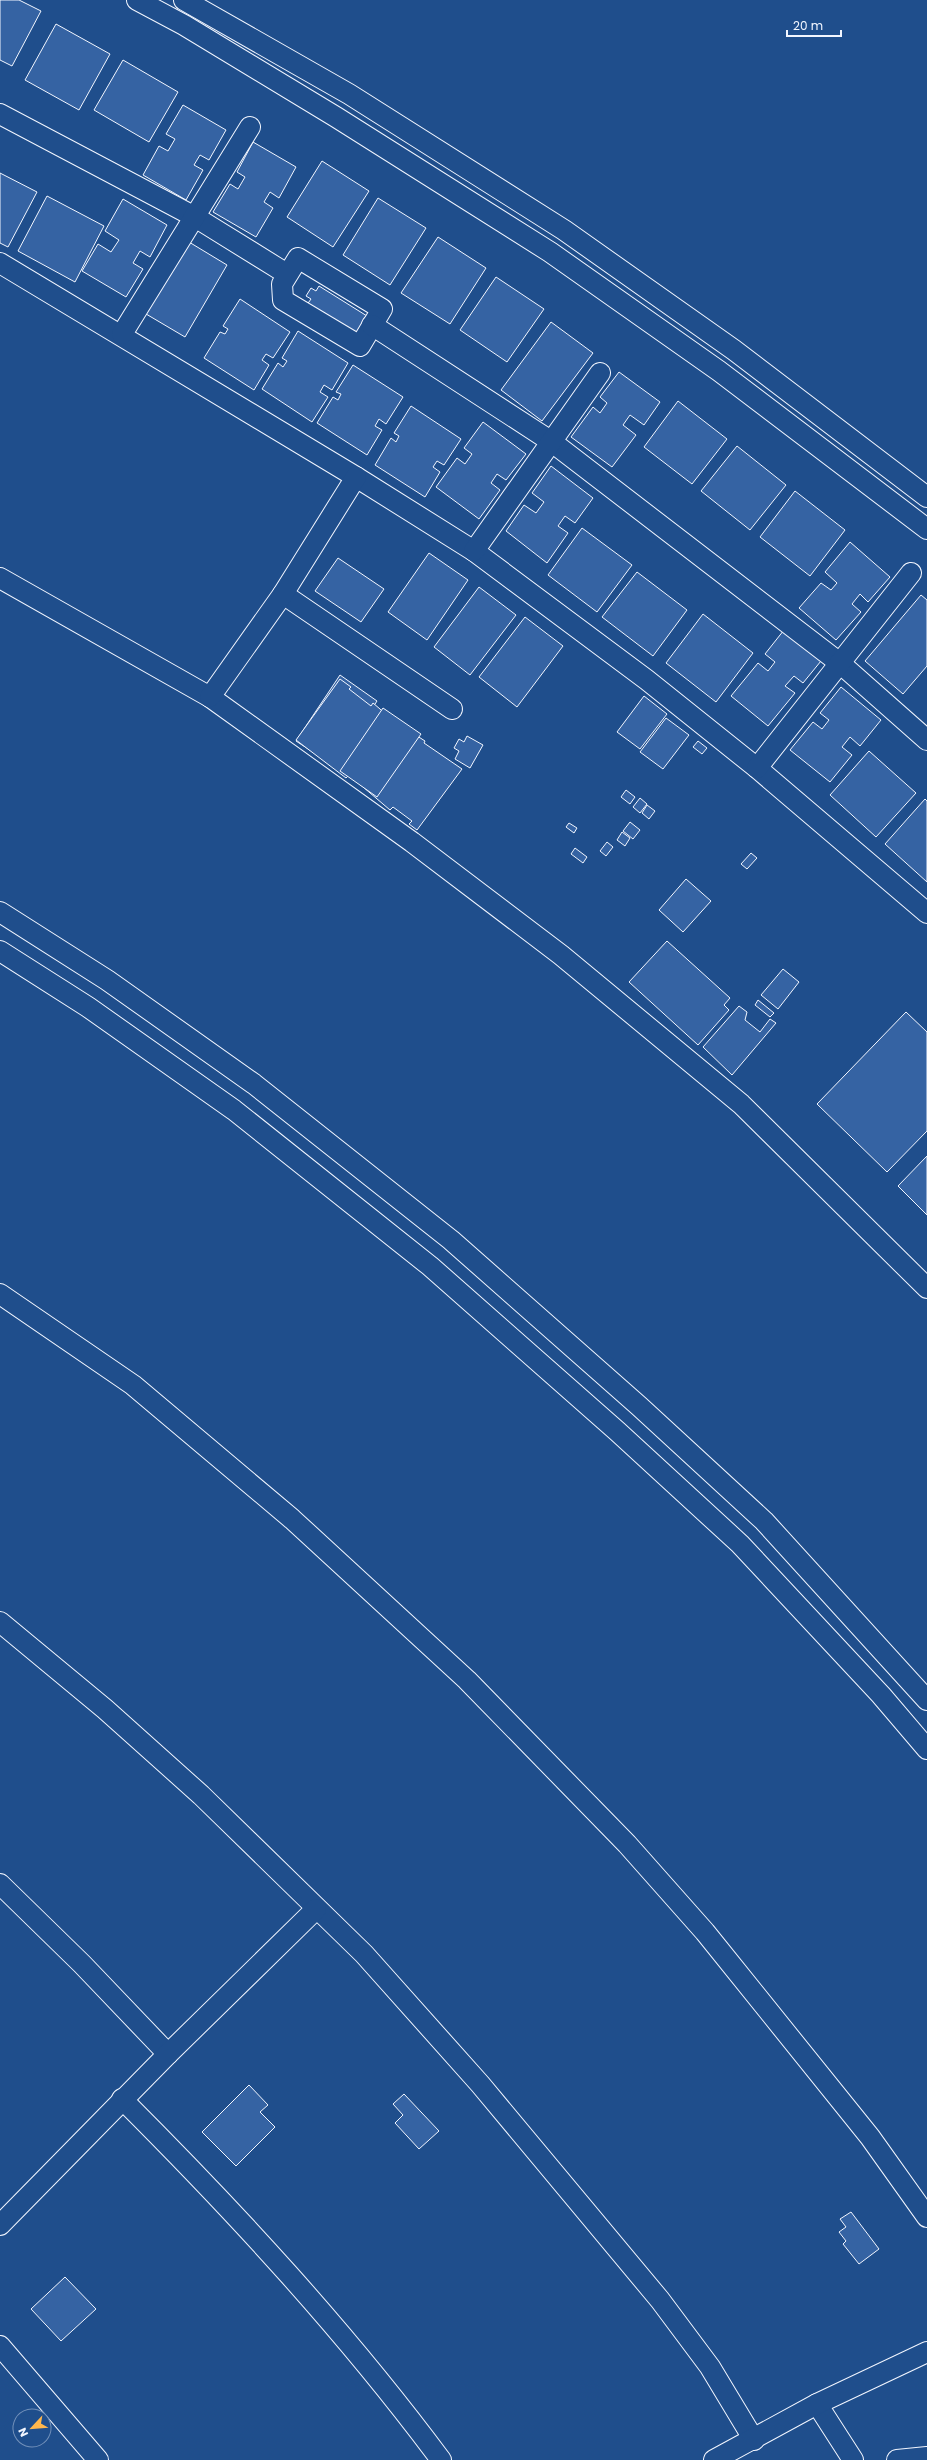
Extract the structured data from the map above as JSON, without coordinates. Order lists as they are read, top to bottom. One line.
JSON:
{"scale_bar":"20 m","north":"bottom left"}
